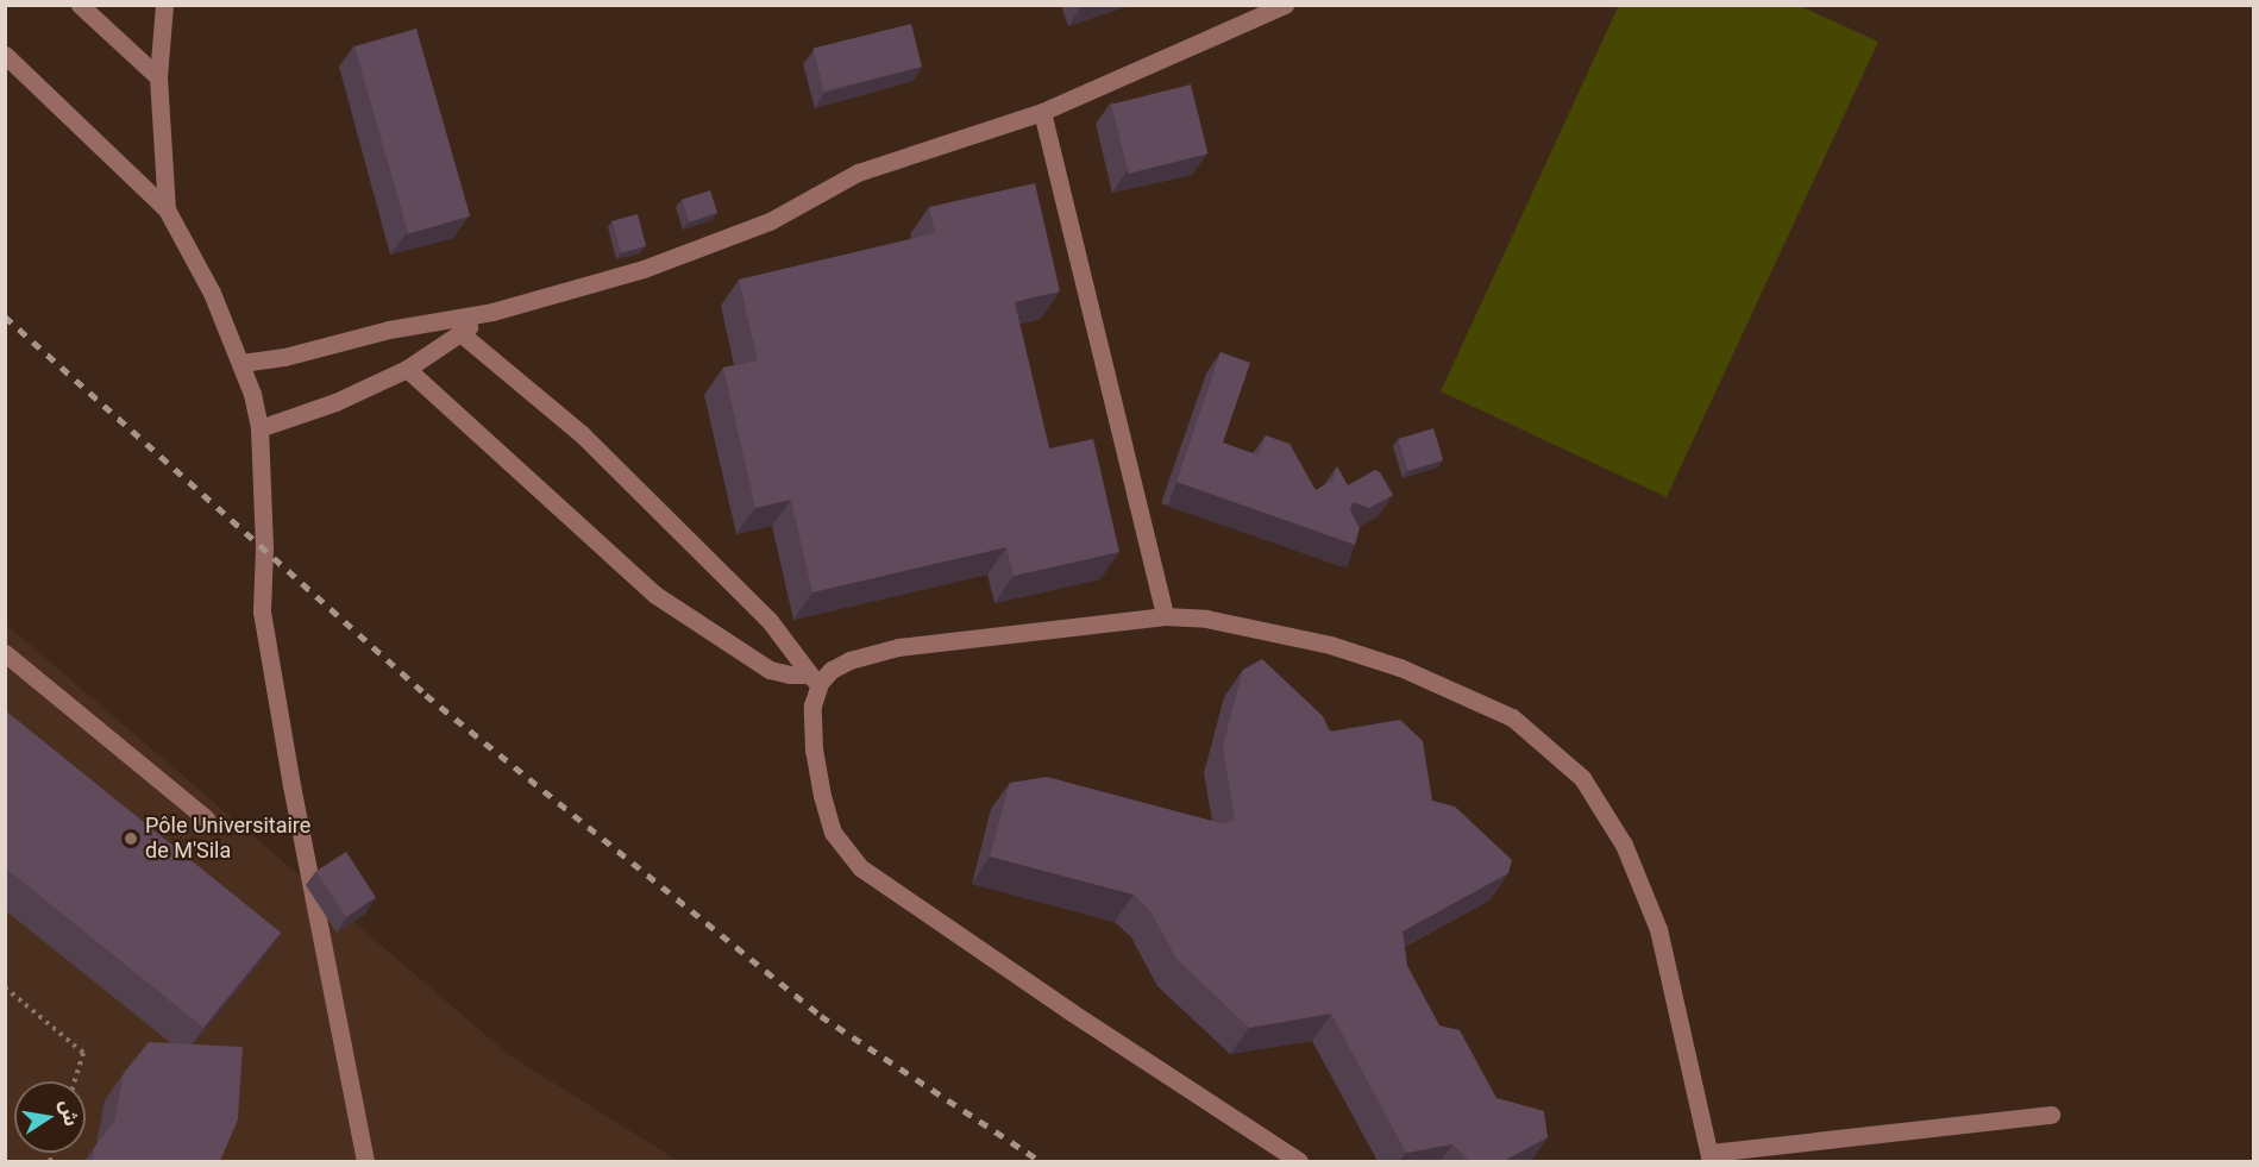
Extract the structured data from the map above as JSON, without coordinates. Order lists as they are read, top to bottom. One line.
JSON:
{"places":["Pôle Universitaire de M'Sila"],"north":"right"}
